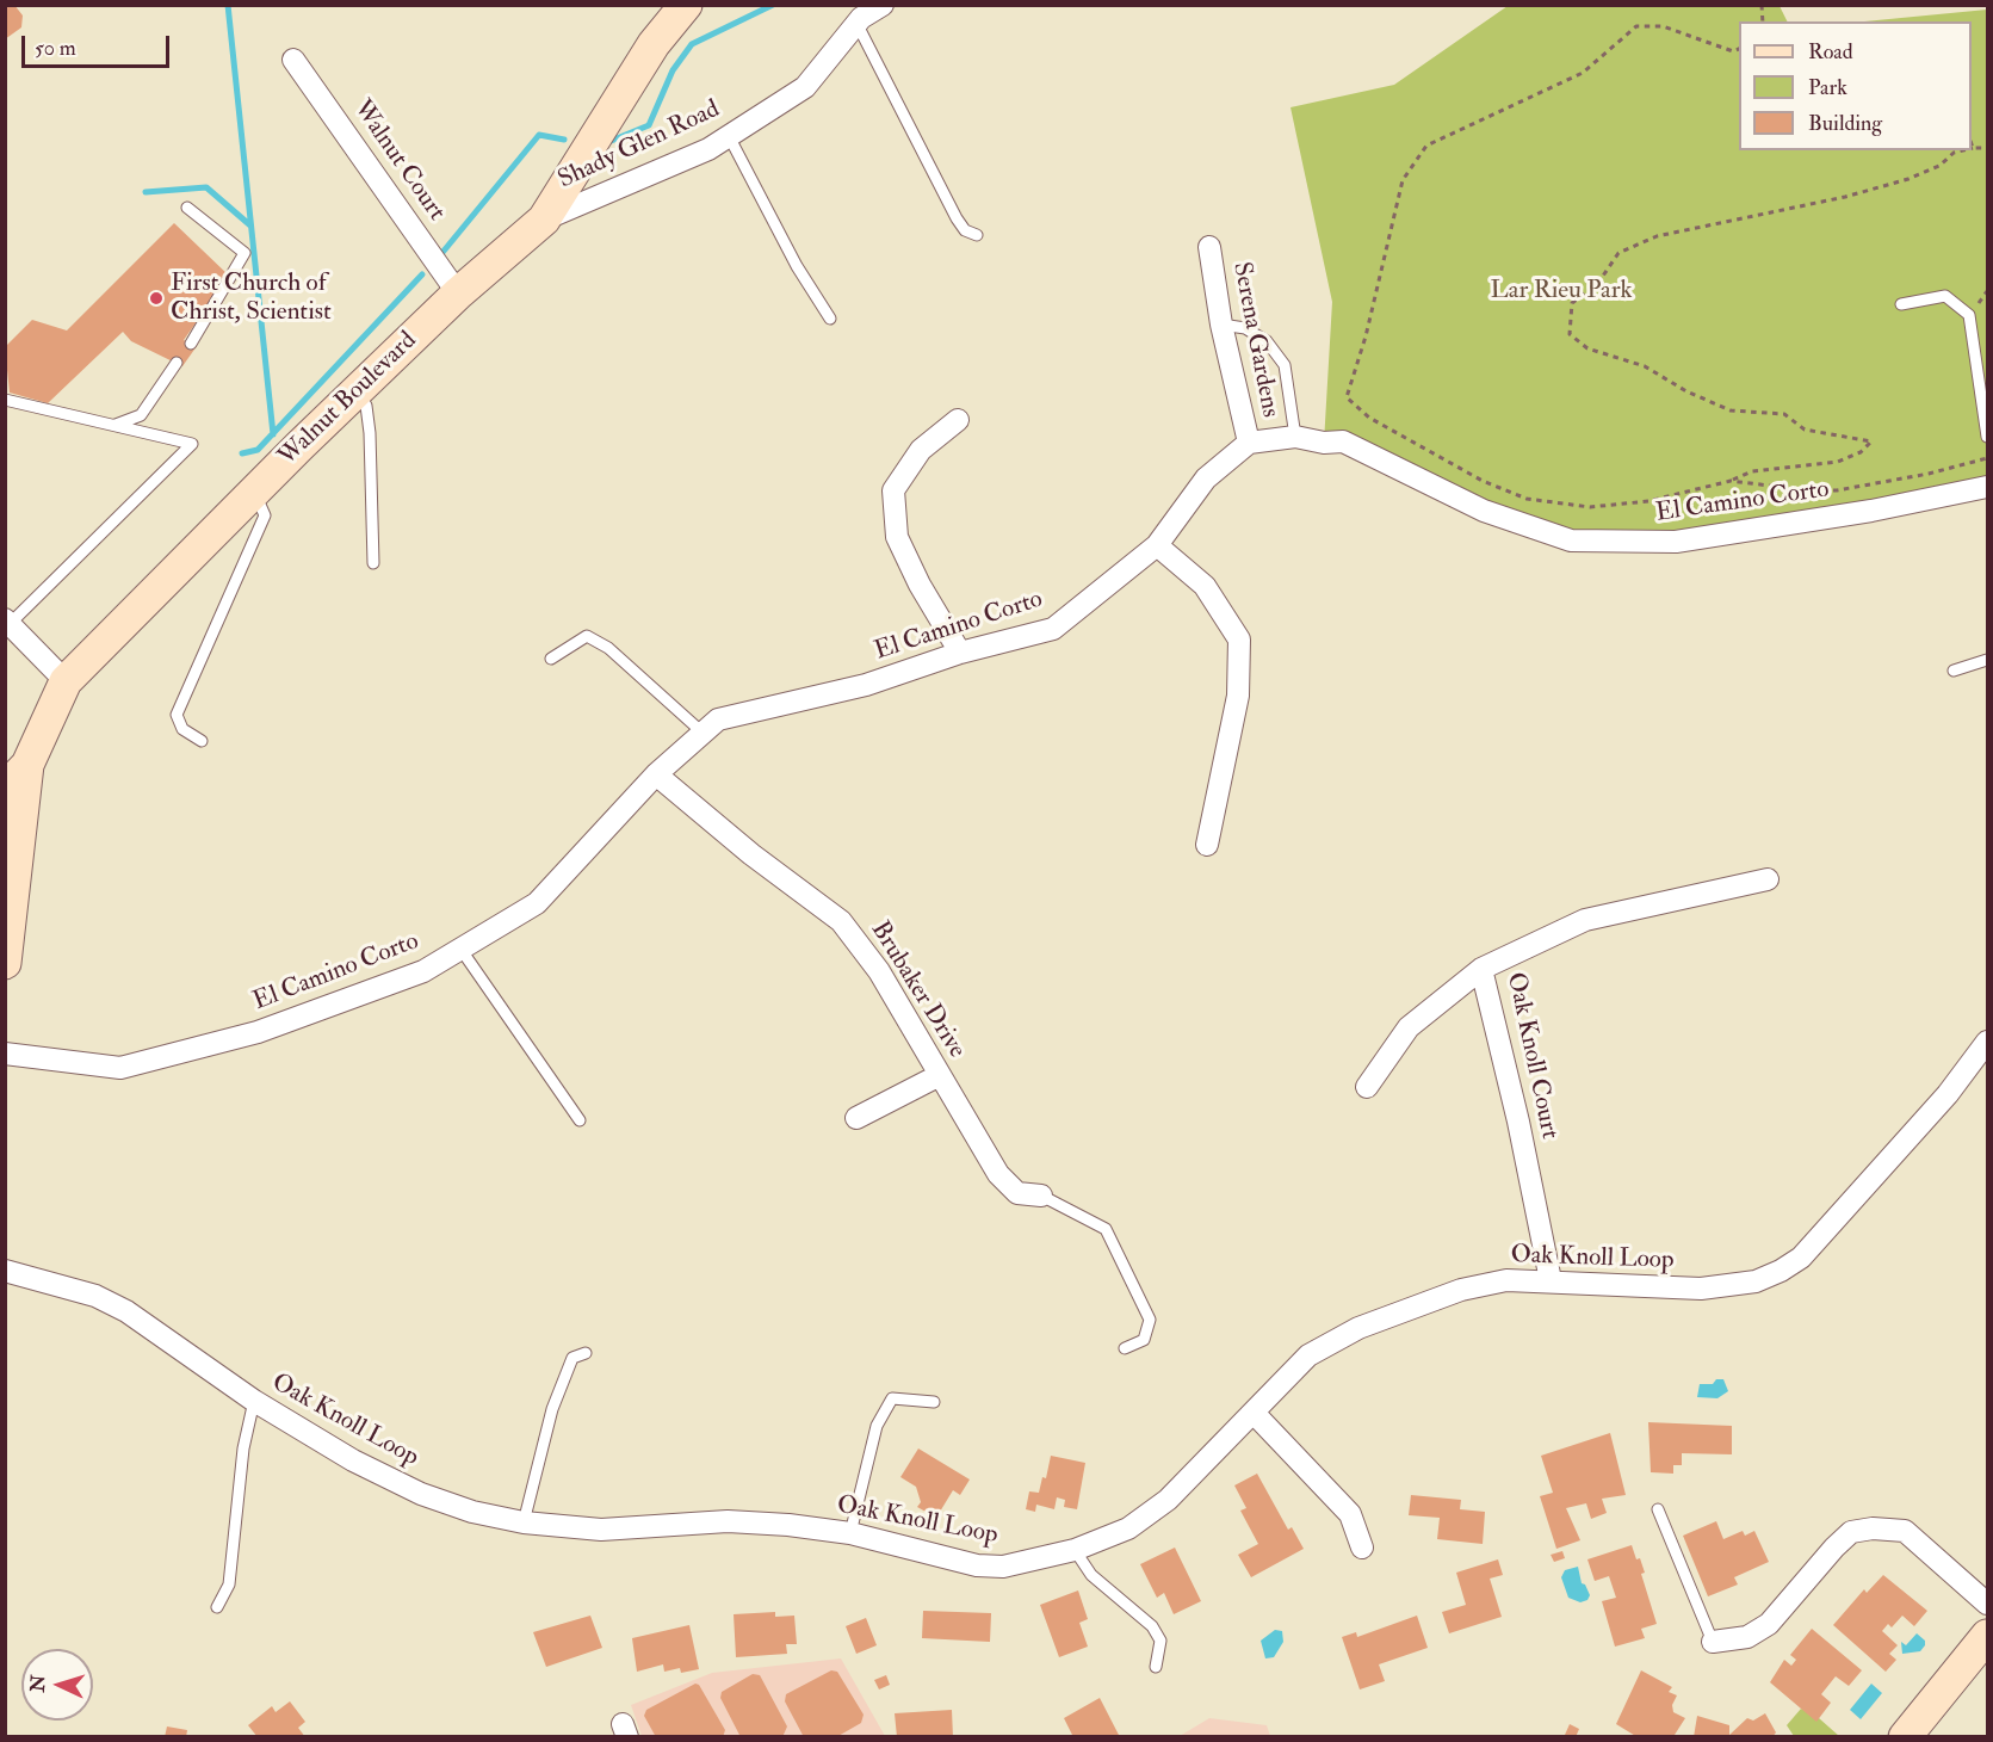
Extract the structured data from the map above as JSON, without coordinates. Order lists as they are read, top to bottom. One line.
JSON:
{"streets":{"street":["Shady Glen Road","Walnut Court","Serena Gardens","Walnut Boulevard","El Camino Corto","Brubaker Drive","Oak Knoll Court","Oak Knoll Loop"]},"crossings":[["Shady Glen Road","Walnut Boulevard"],["Walnut Court","Walnut Boulevard"],["Serena Gardens","El Camino Corto"],["El Camino Corto","Brubaker Drive"],["Oak Knoll Court","Oak Knoll Loop"]],"parks":["Lar Rieu Park"],"places":["First Church of Christ, Scientist"],"legend":["Road","Park","Building"],"scale_bar":"50 m","north":"left"}
